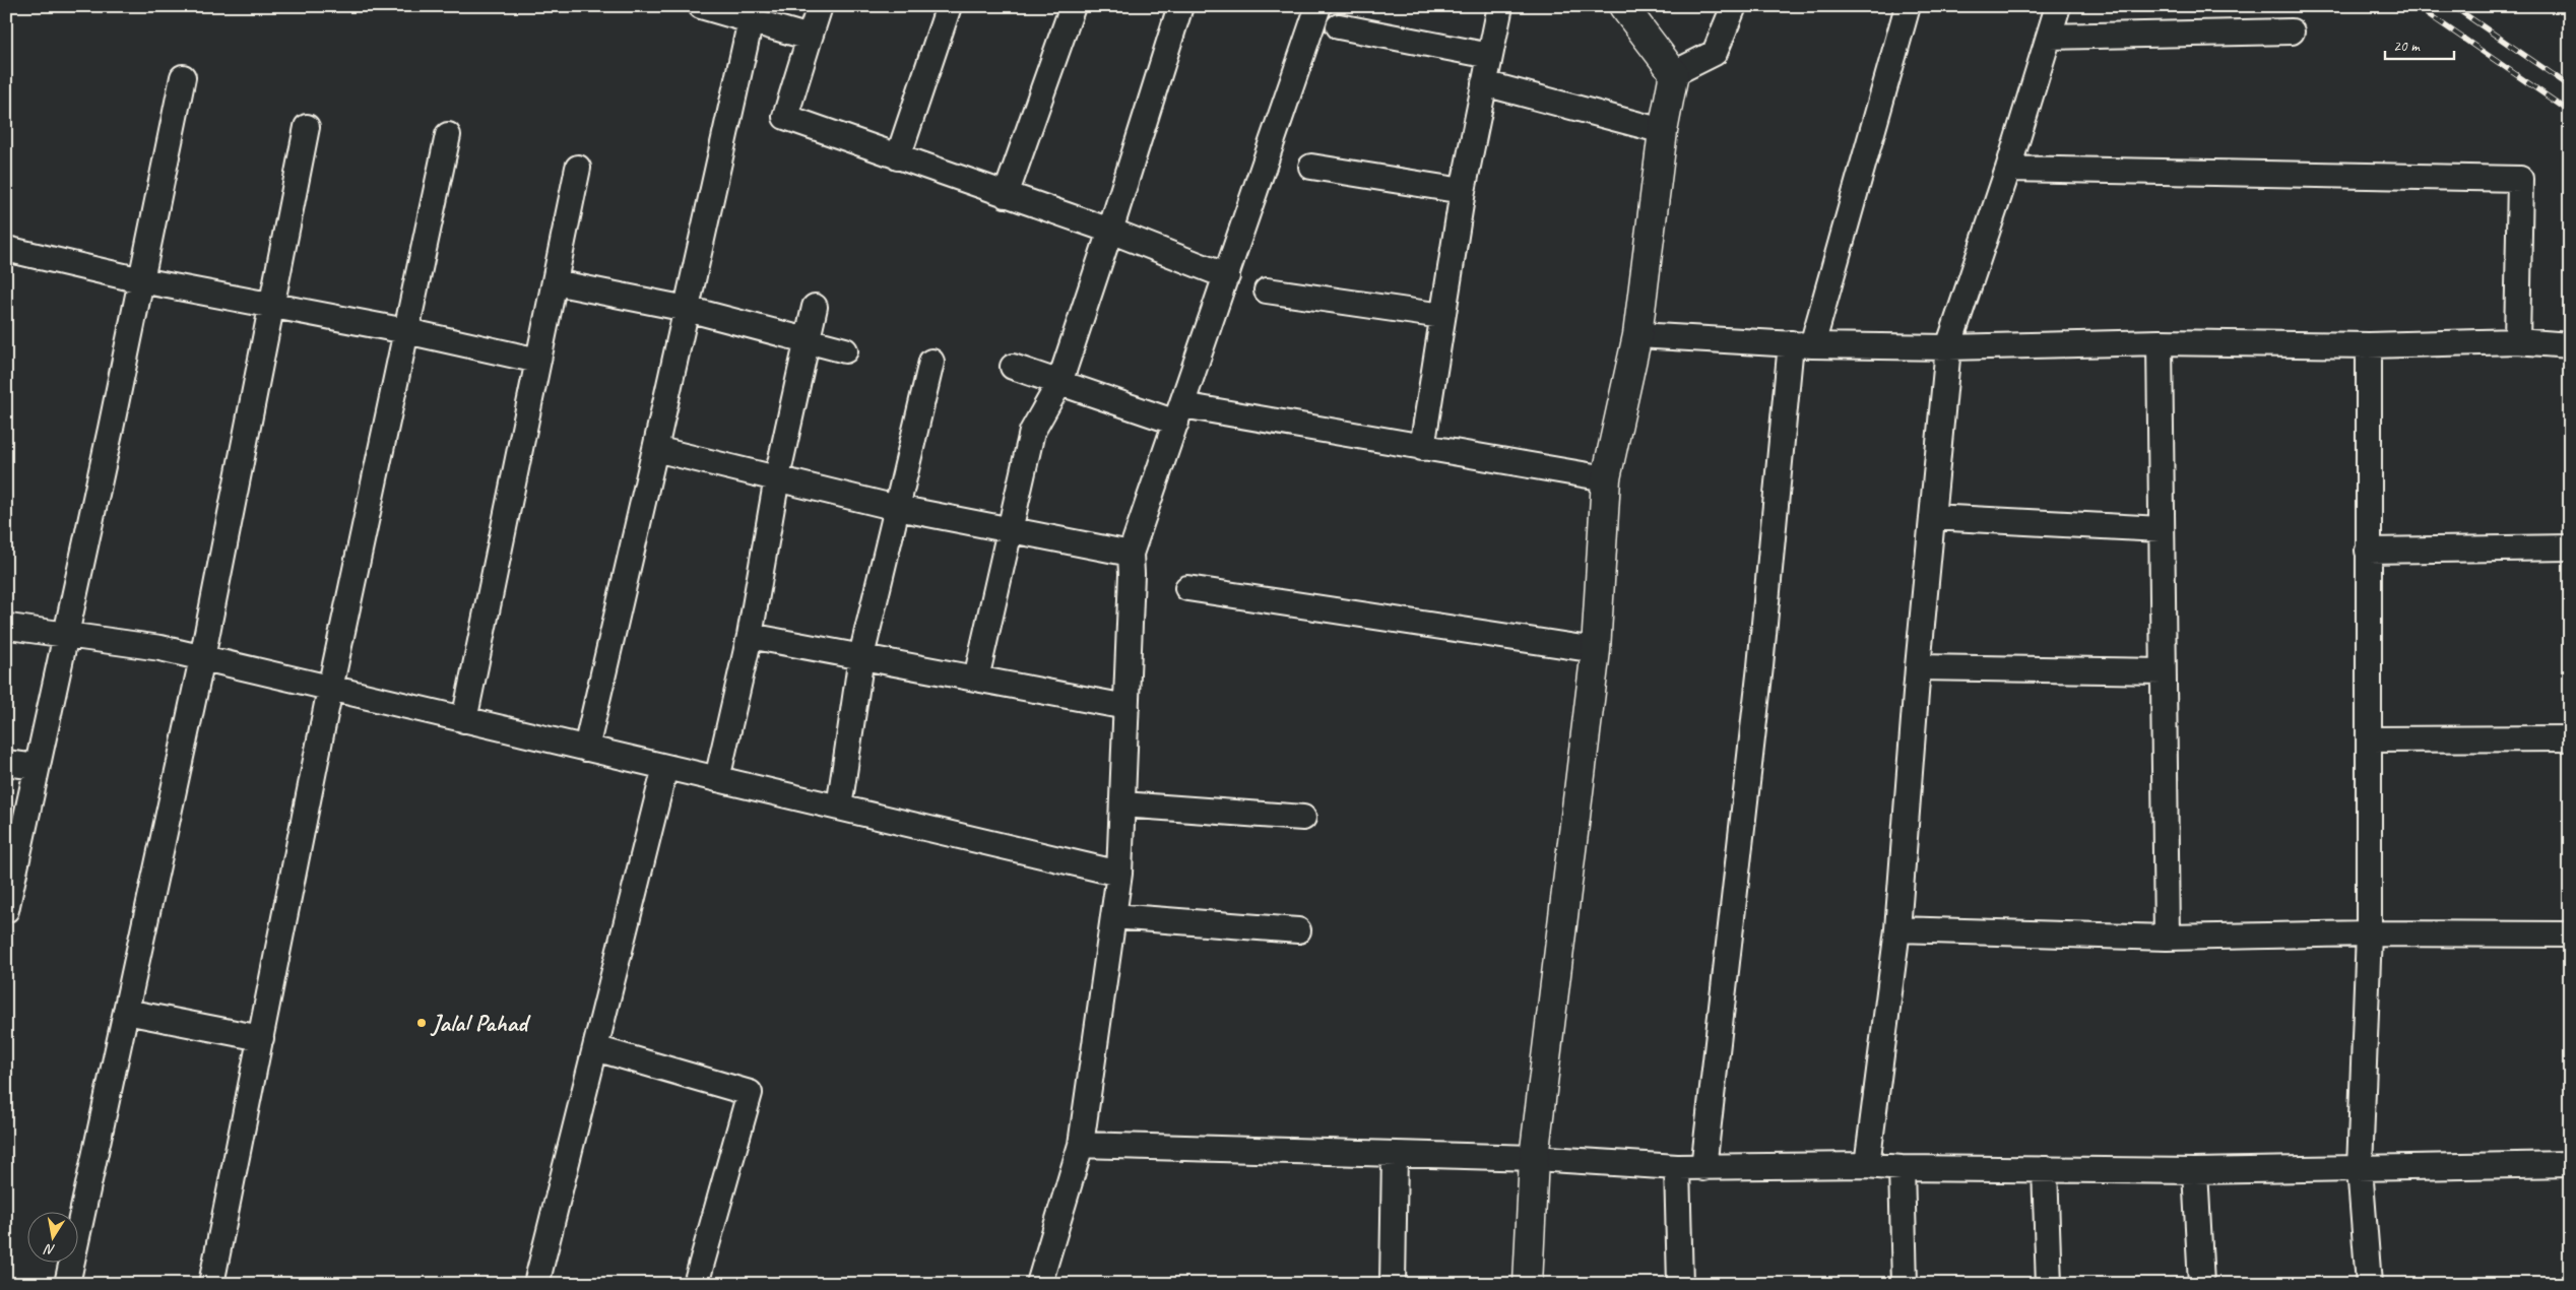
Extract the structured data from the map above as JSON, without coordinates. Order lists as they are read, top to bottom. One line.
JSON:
{"places":["Jalal Pahad"],"scale_bar":"20 m","north":"bottom"}
